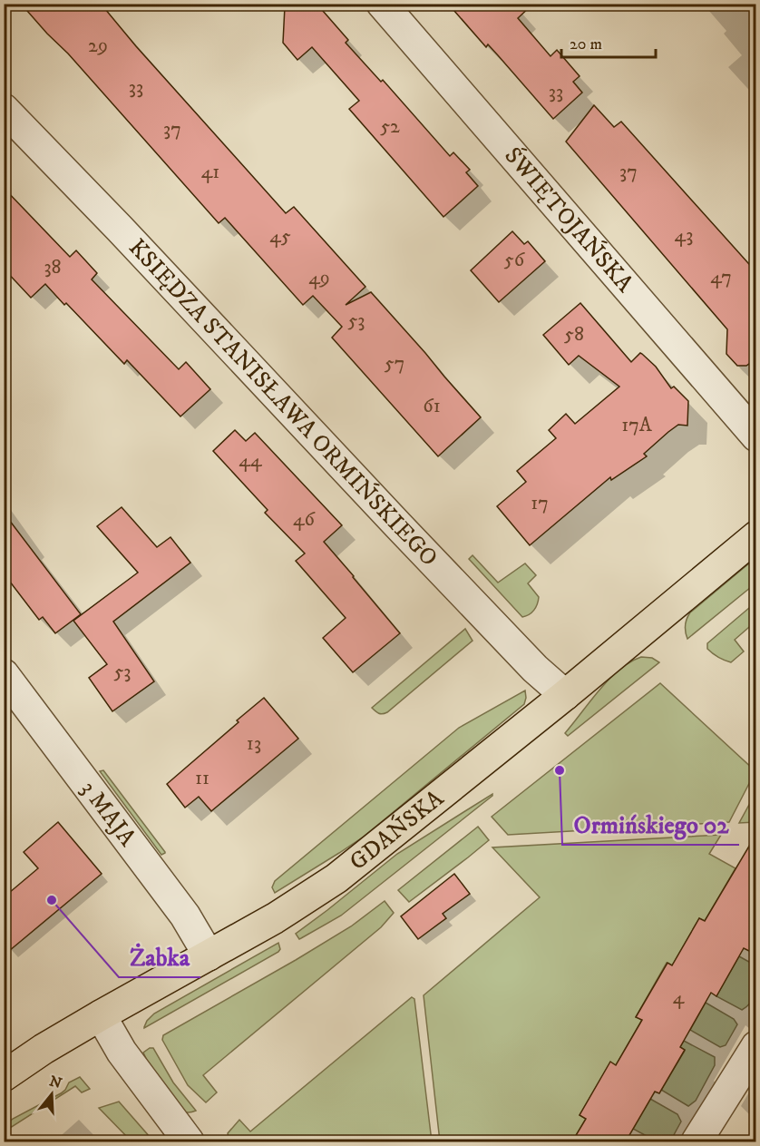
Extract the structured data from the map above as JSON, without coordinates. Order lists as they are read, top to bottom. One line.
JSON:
{"streets":{"main road":["GDAŃSKA"],"street":["ŚWIĘTOJAŃSKA","KSIĘDZA STANISŁAWA ORMIŃSKIEGO","3 MAJA"]},"crossings":[["KSIĘDZA STANISŁAWA ORMIŃSKIEGO","GDAŃSKA"],["3 MAJA","GDAŃSKA"]],"places":["Ormińskiego 02","Żabka"],"house_numbers":["29","33","33","52","37","41","37","43","45","56","38","47","49","53","58","57","61","17A","44","17","46","53","13","11","4"],"scale_bar":"20 m","north":"top"}
